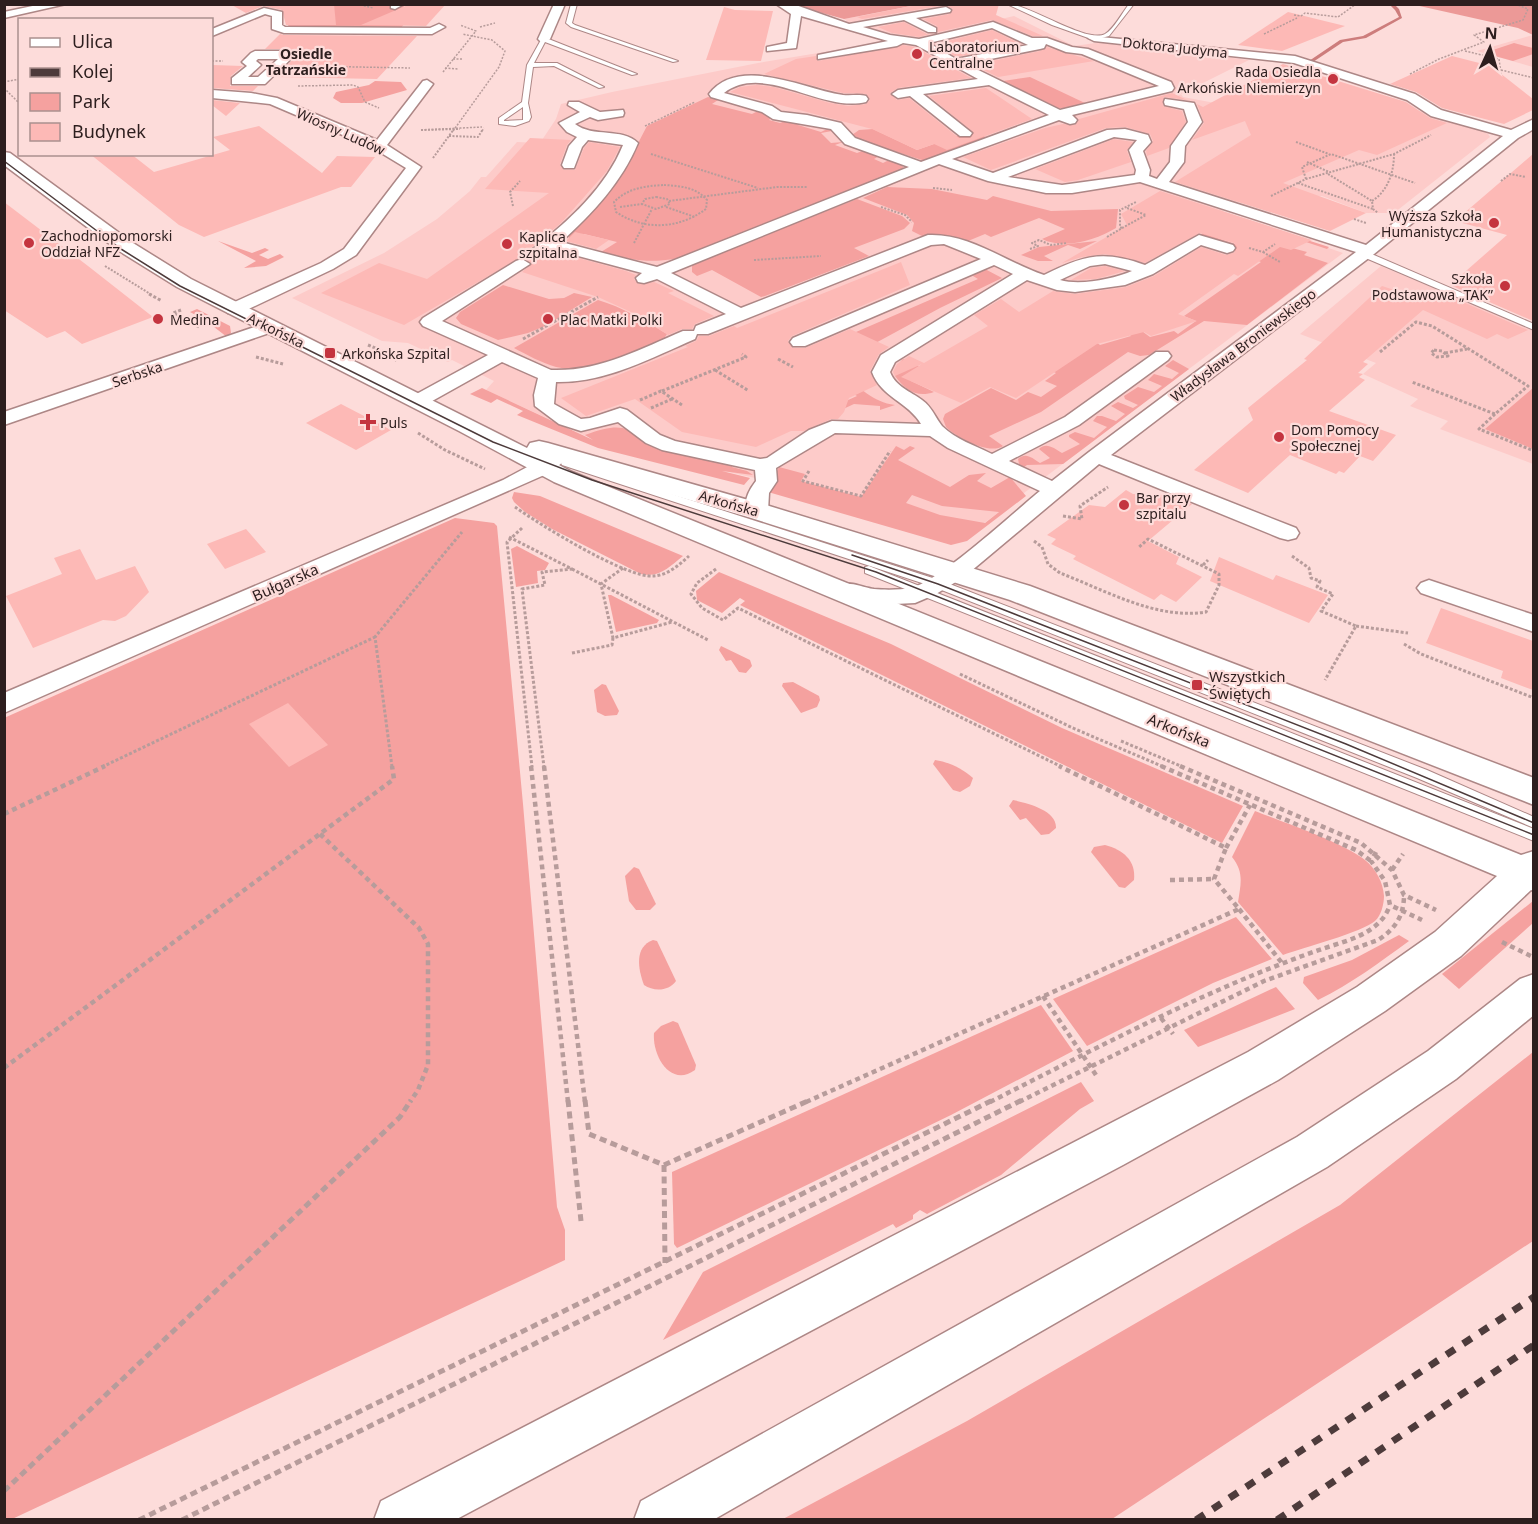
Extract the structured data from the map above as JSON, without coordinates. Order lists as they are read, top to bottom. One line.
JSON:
{"streets":{"street":["Doktora Judyma","Wiosny Ludów","Arkońska","Władysława Broniewskiego","Serbska","Bułgarska"]},"crossings":[["Doktora Judyma","Władysława Broniewskiego"],["Wiosny Ludów","Arkońska"],["Arkońska","Władysława Broniewskiego"],["Arkońska","Serbska"],["Arkońska","Bułgarska"]],"districts":["Osiedle Tatrzańskie"],"places":{"other":["Laboratorium Centralne","Rada Osiedla Arkońskie Niemierzyn","Wyższa Szkoła Humanistyczna","Zachodniopomorski Oddział NFZ","Kaplica szpitalna","Szkoła Podstawowa „TAK”","Medina","Plac Matki Polki","Dom Pomocy Społecznej","Bar przy szpitalu"],"transit":["Arkońska Szpital","Wszystkich Świętych"],"health":["Puls"]},"legend":["Ulica","Kolej","Park","Budynek"],"north":"top"}
